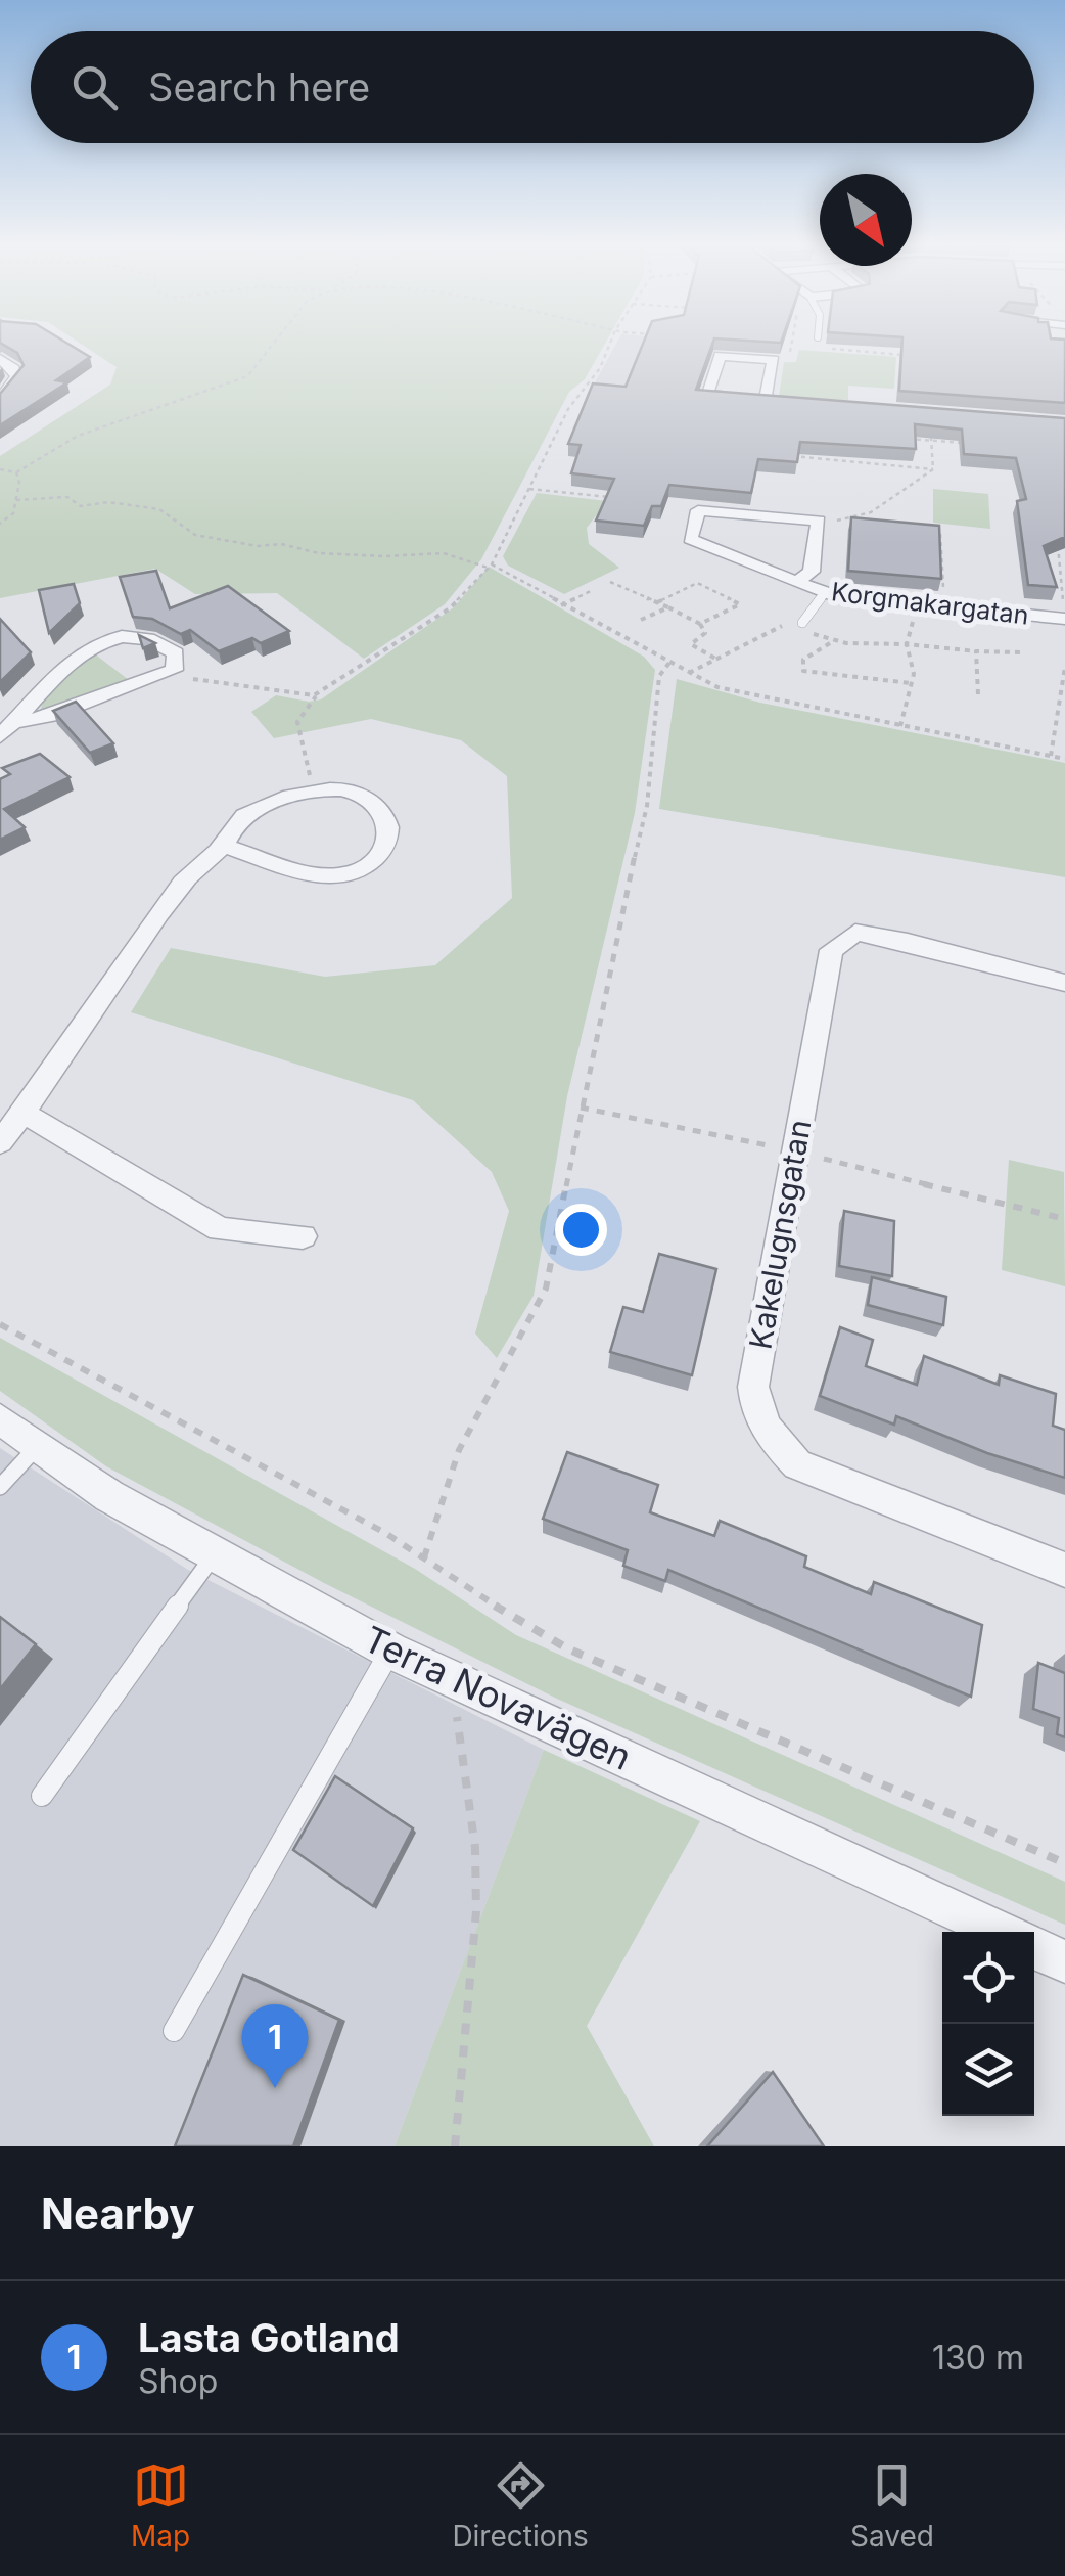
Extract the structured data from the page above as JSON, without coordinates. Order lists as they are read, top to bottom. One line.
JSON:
{"streets":{"street":["Korgmakargatan","Kakelugnsgatan","Terra Novavägen"]},"north":"bottom right","page":{"search":"Search here","pins":"1","heading":"Nearby","list":[{"mark":"1","name":"Lasta Gotland","note":"Shop","value":"130 m"}],"nav":["Map","Directions","Saved"]}}
